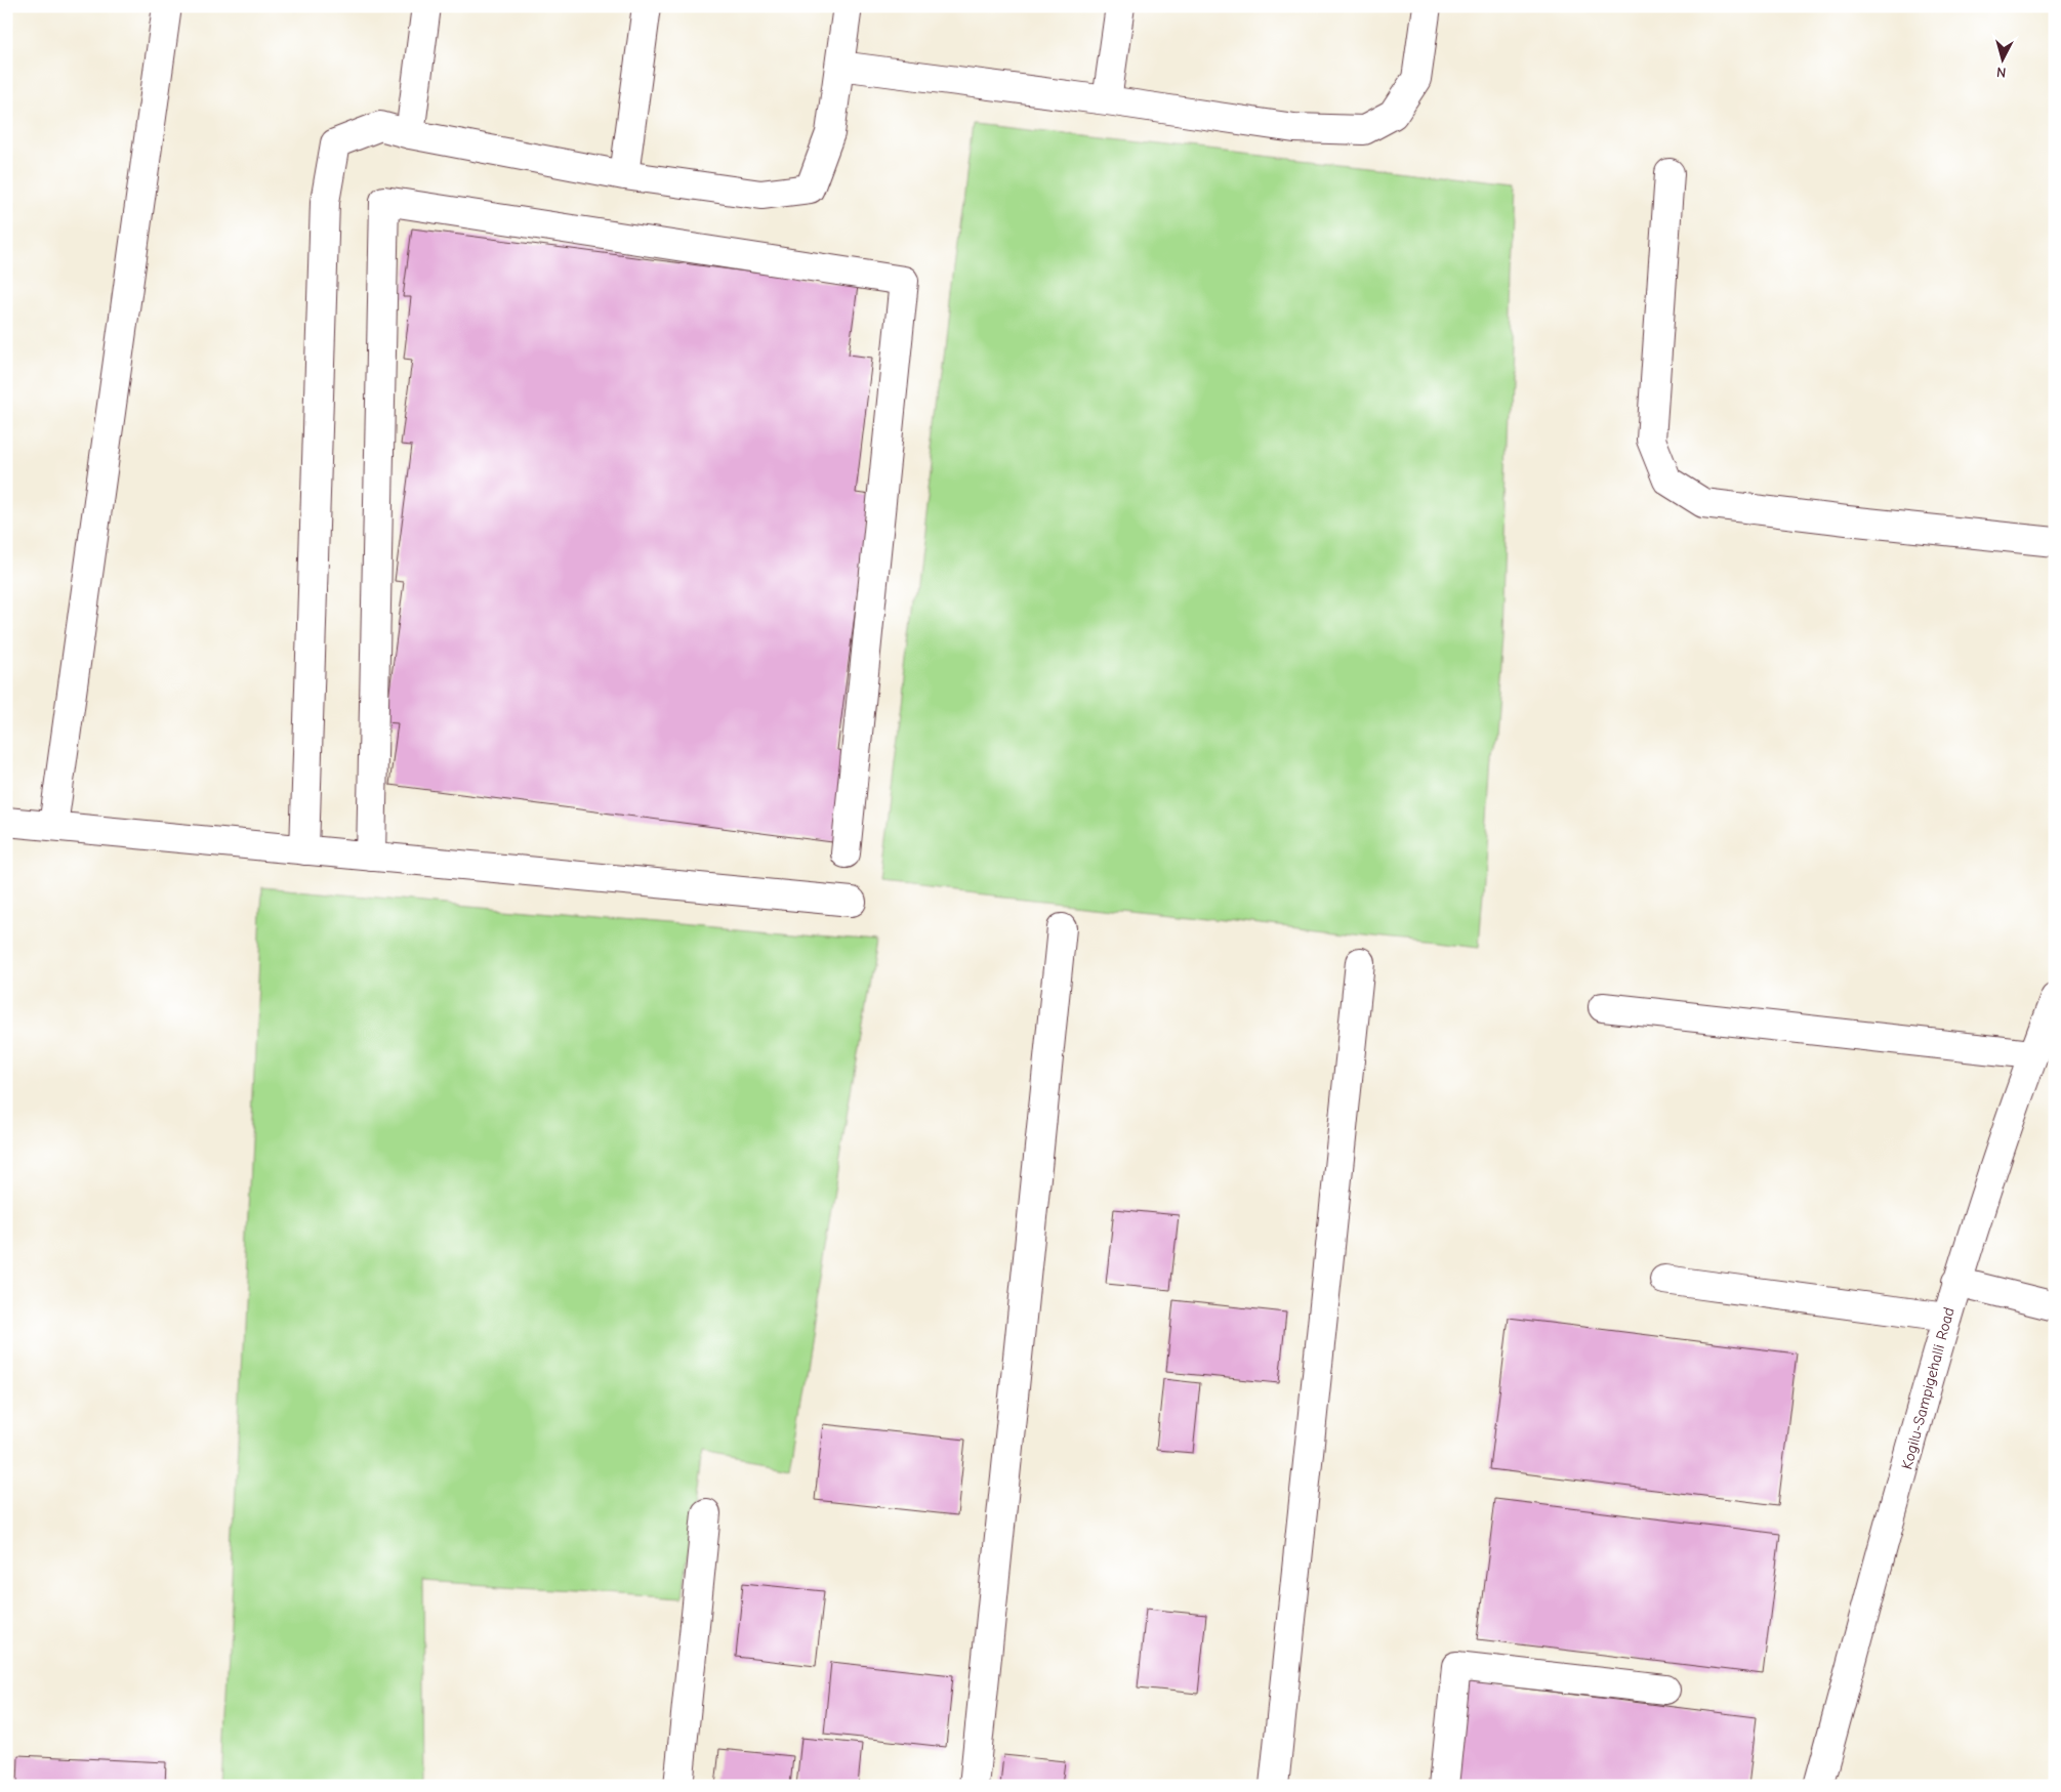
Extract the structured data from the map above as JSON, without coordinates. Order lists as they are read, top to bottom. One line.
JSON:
{"streets":{"street":["Kogilu-Sampigehalli Road"]},"north":"bottom"}
